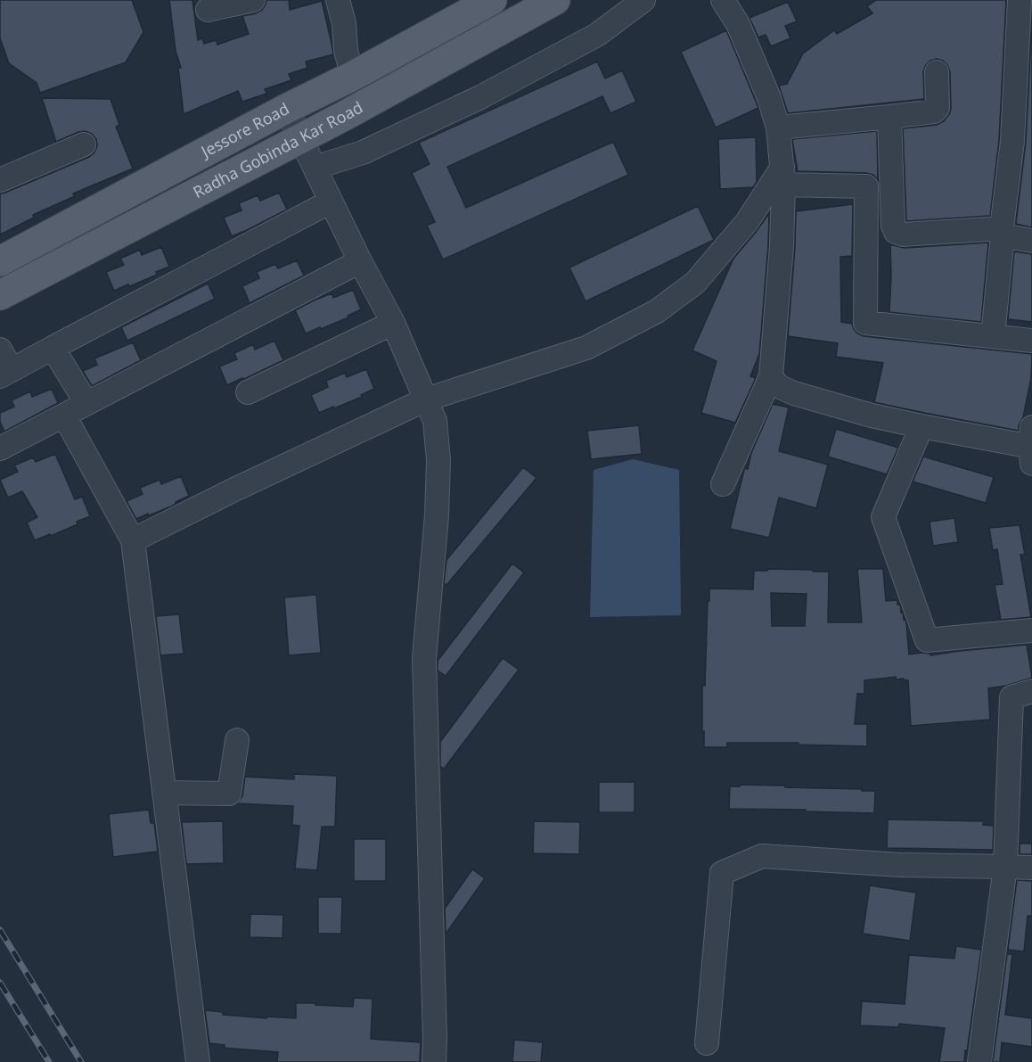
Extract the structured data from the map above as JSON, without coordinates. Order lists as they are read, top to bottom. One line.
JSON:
{"streets":{"main road":["Jessore Road","Radha Gobinda Kar Road"]}}
